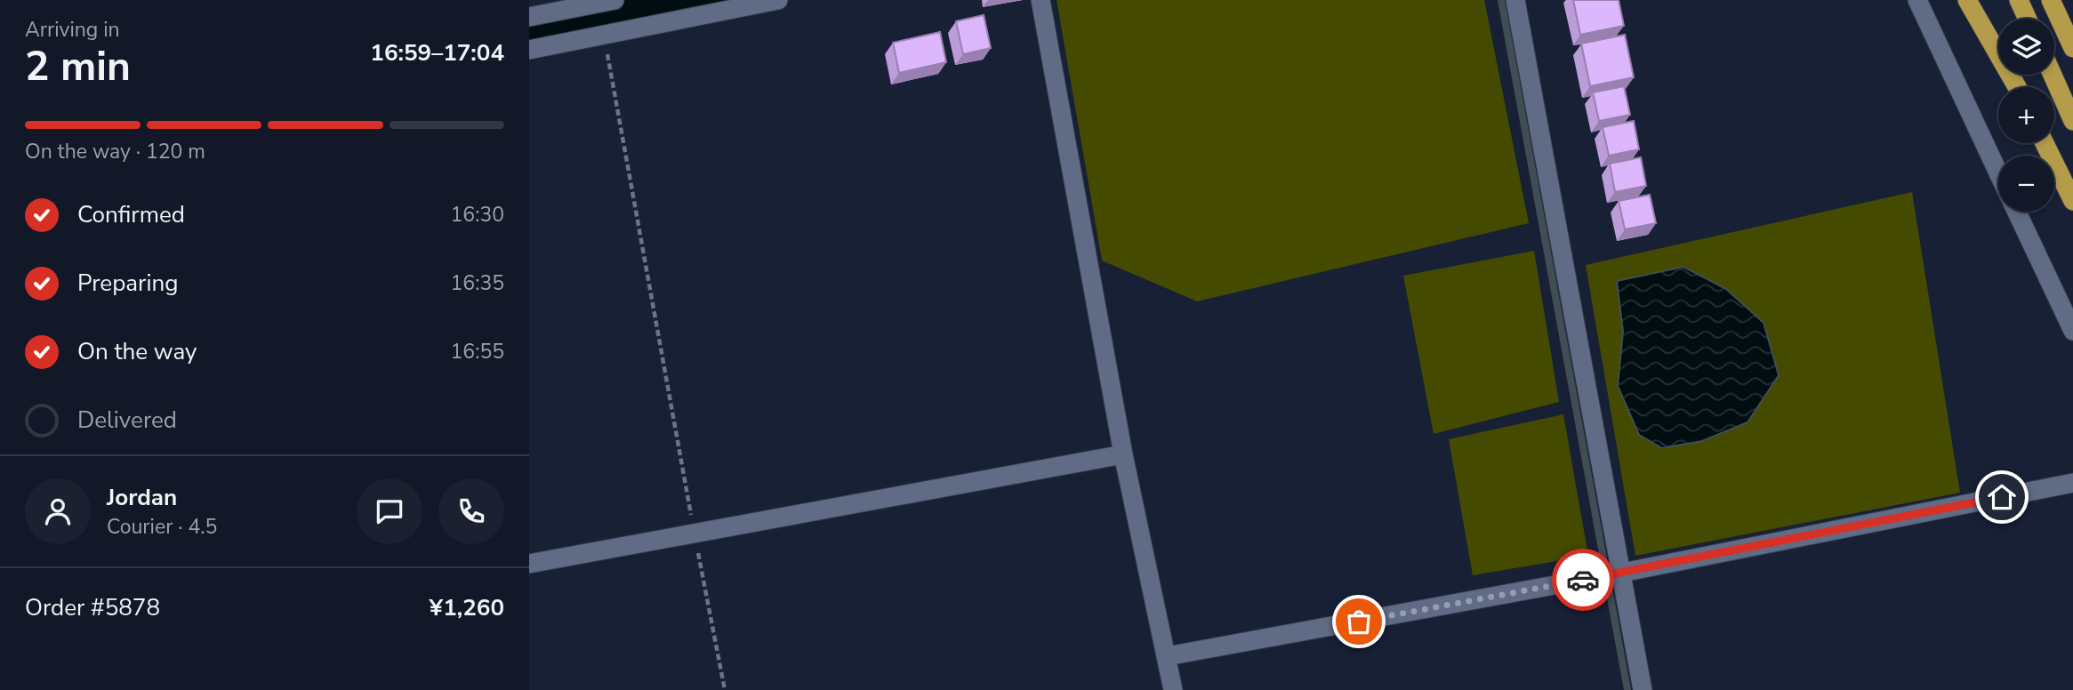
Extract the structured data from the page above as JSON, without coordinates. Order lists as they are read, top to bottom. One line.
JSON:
{"page":{"heading":["2 min","Arriving in","16:59–17:04"],"panel":["Jordan","Courier · 4.5","Order #5878","¥1,260"],"map_buttons":["+","−"],"bar":"On the way · 120 m","list":[["Confirmed","16:30"],["Preparing","16:35"],["On the way","16:55"],"Delivered"]}}
